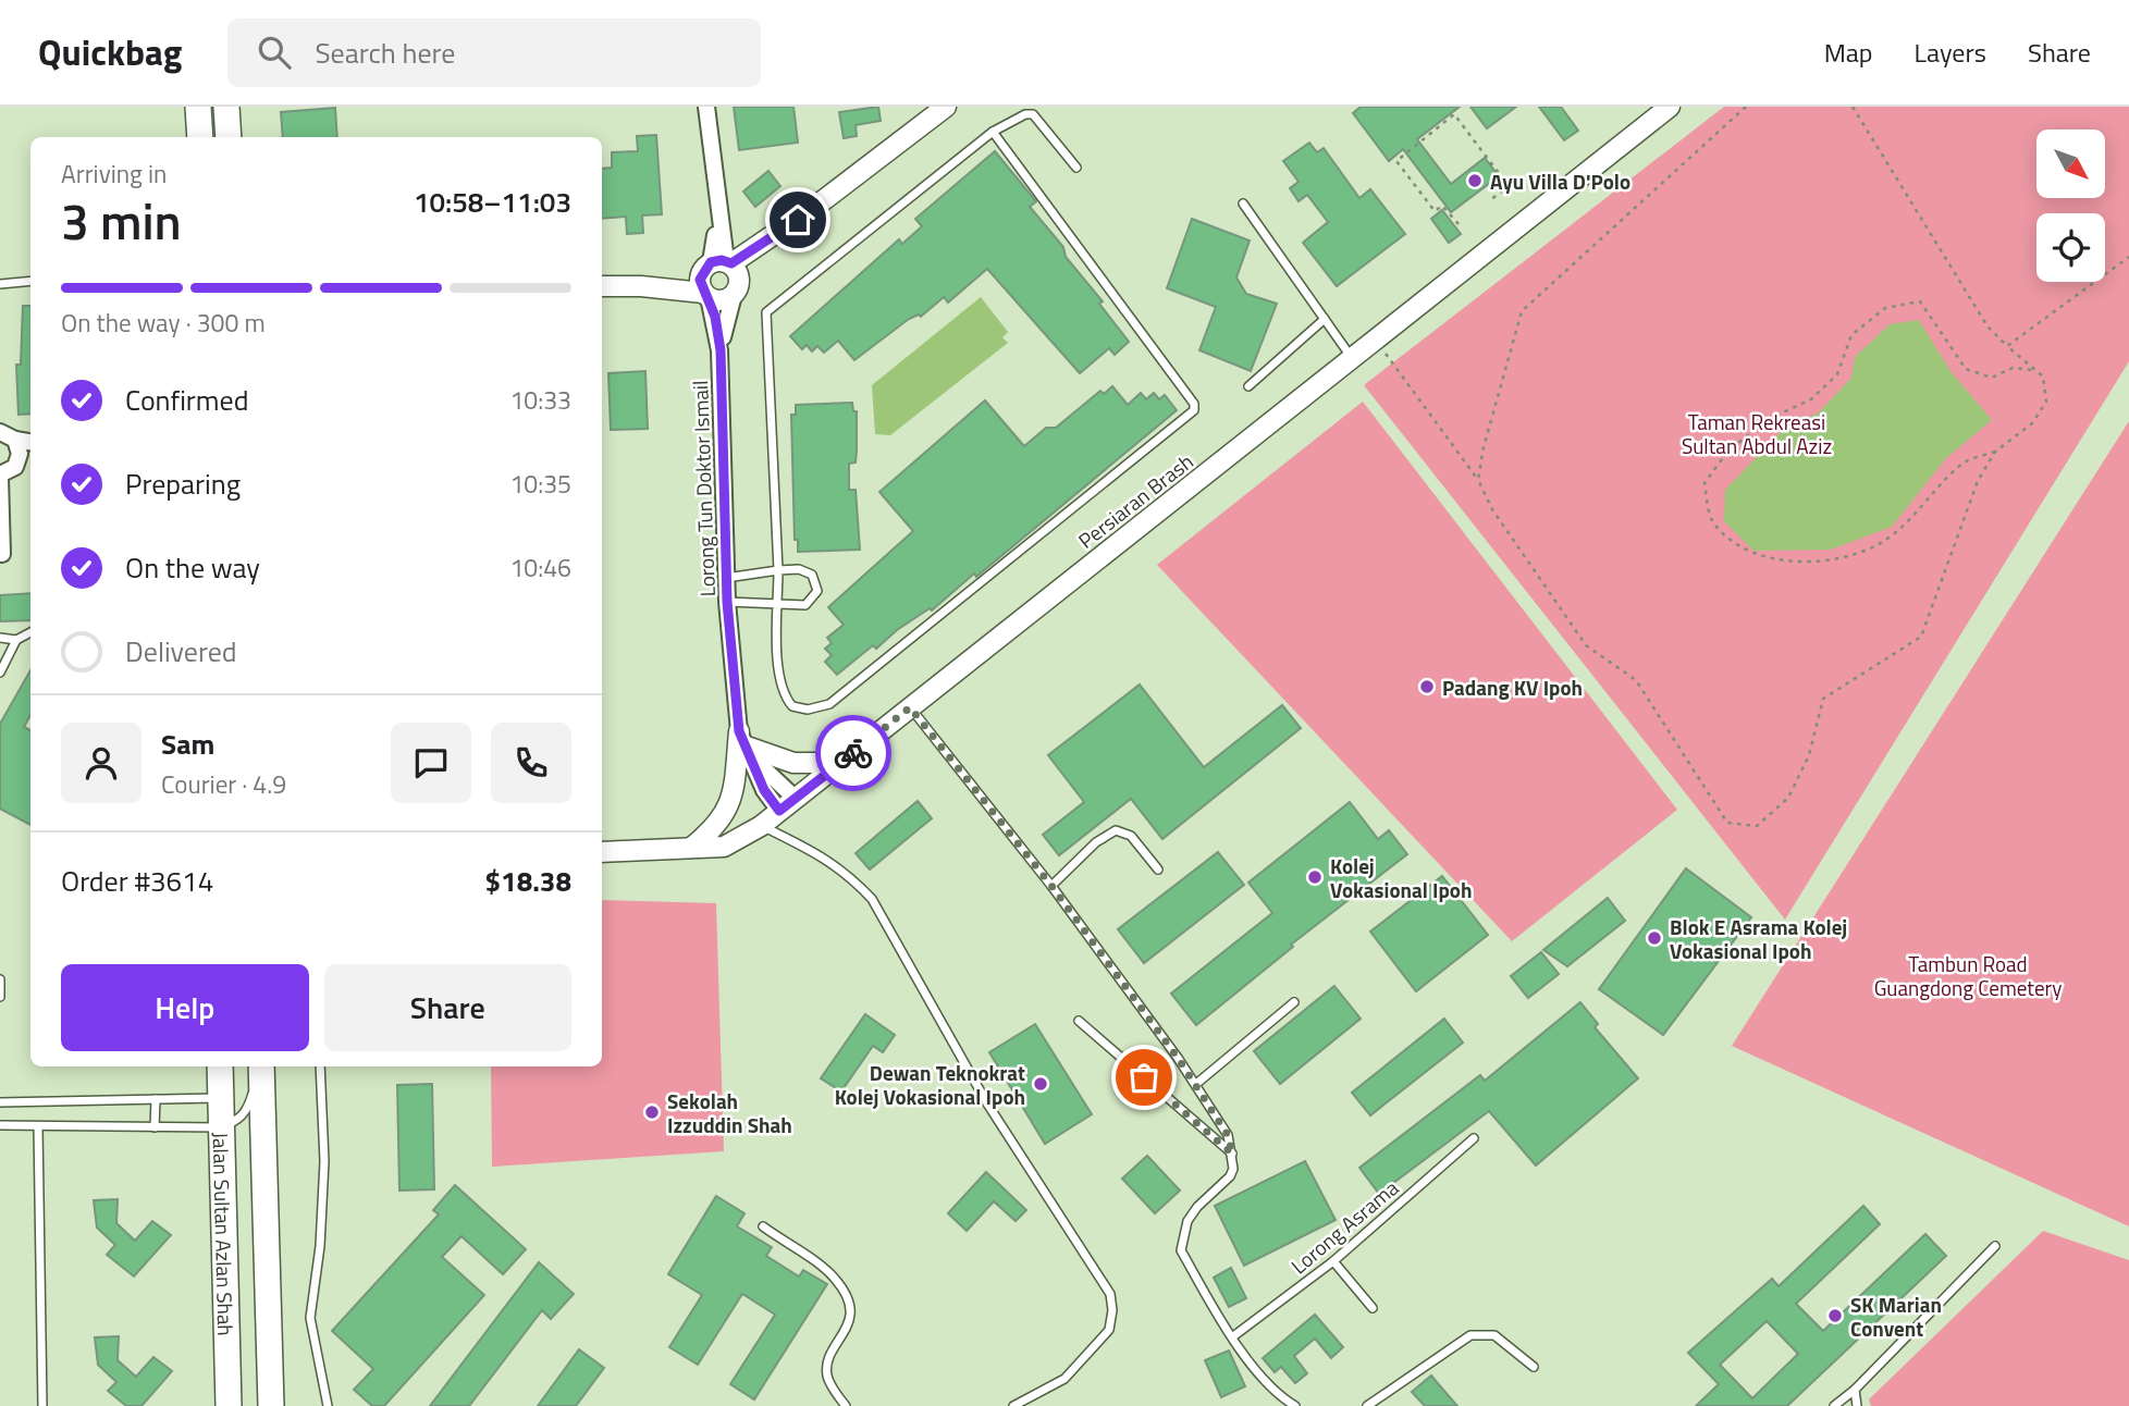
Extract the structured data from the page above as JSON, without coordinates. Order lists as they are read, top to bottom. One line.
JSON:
{"streets":{"main road":["Jalan Sultan Azlan Shah"],"street":["Lorong Tun Doktor Ismail","Persiaran Brash"],"lane":["Lorong Asrama"]},"crossings":[["Lorong Tun Doktor Ismail","Persiaran Brash"]],"parks":["Taman Rekreasi Sultan Abdul Aziz","Tambun Road Guangdong Cemetery"],"places":["Ayu Villa D'Polo","Padang KV Ipoh","Kolej Vokasional Ipoh","Blok E Asrama Kolej Vokasional Ipoh","Dewan Teknokrat Kolej Vokasional Ipoh","Sekolah Izzuddin Shah","SK Marian Convent"],"north":"bottom right","page":{"header":"Quickbag","search":"Search here","nav":["Map","Layers","Share"],"heading":["3 min","Arriving in","10:58–11:03"],"panel":["Sam","Courier · 4.9","Order #3614","$18.38"],"bar":"On the way · 300 m","list":[["Confirmed","10:33"],["Preparing","10:35"],["On the way","10:46"],"Delivered"],"buttons":["Help","Share"]}}
